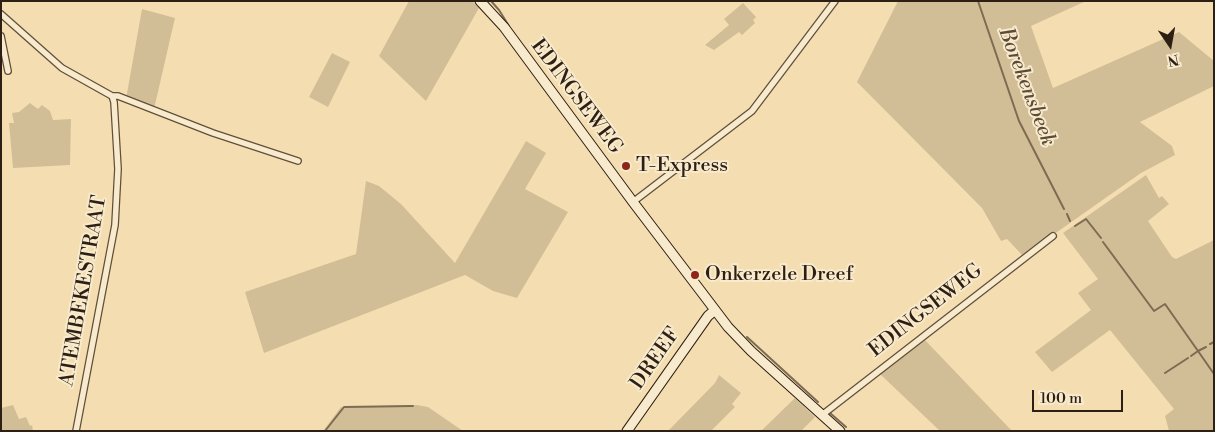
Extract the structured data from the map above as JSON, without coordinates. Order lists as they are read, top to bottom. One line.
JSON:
{"streets":{"main road":["EDINGSEWEG","DREEF"],"street":["ATEMBEKESTRAAT"]},"crossings":[["EDINGSEWEG","DREEF"]],"water":["Borekensbeek"],"places":["T-Express","Onkerzele Dreef"],"scale_bar":"100 m","north":"bottom"}
